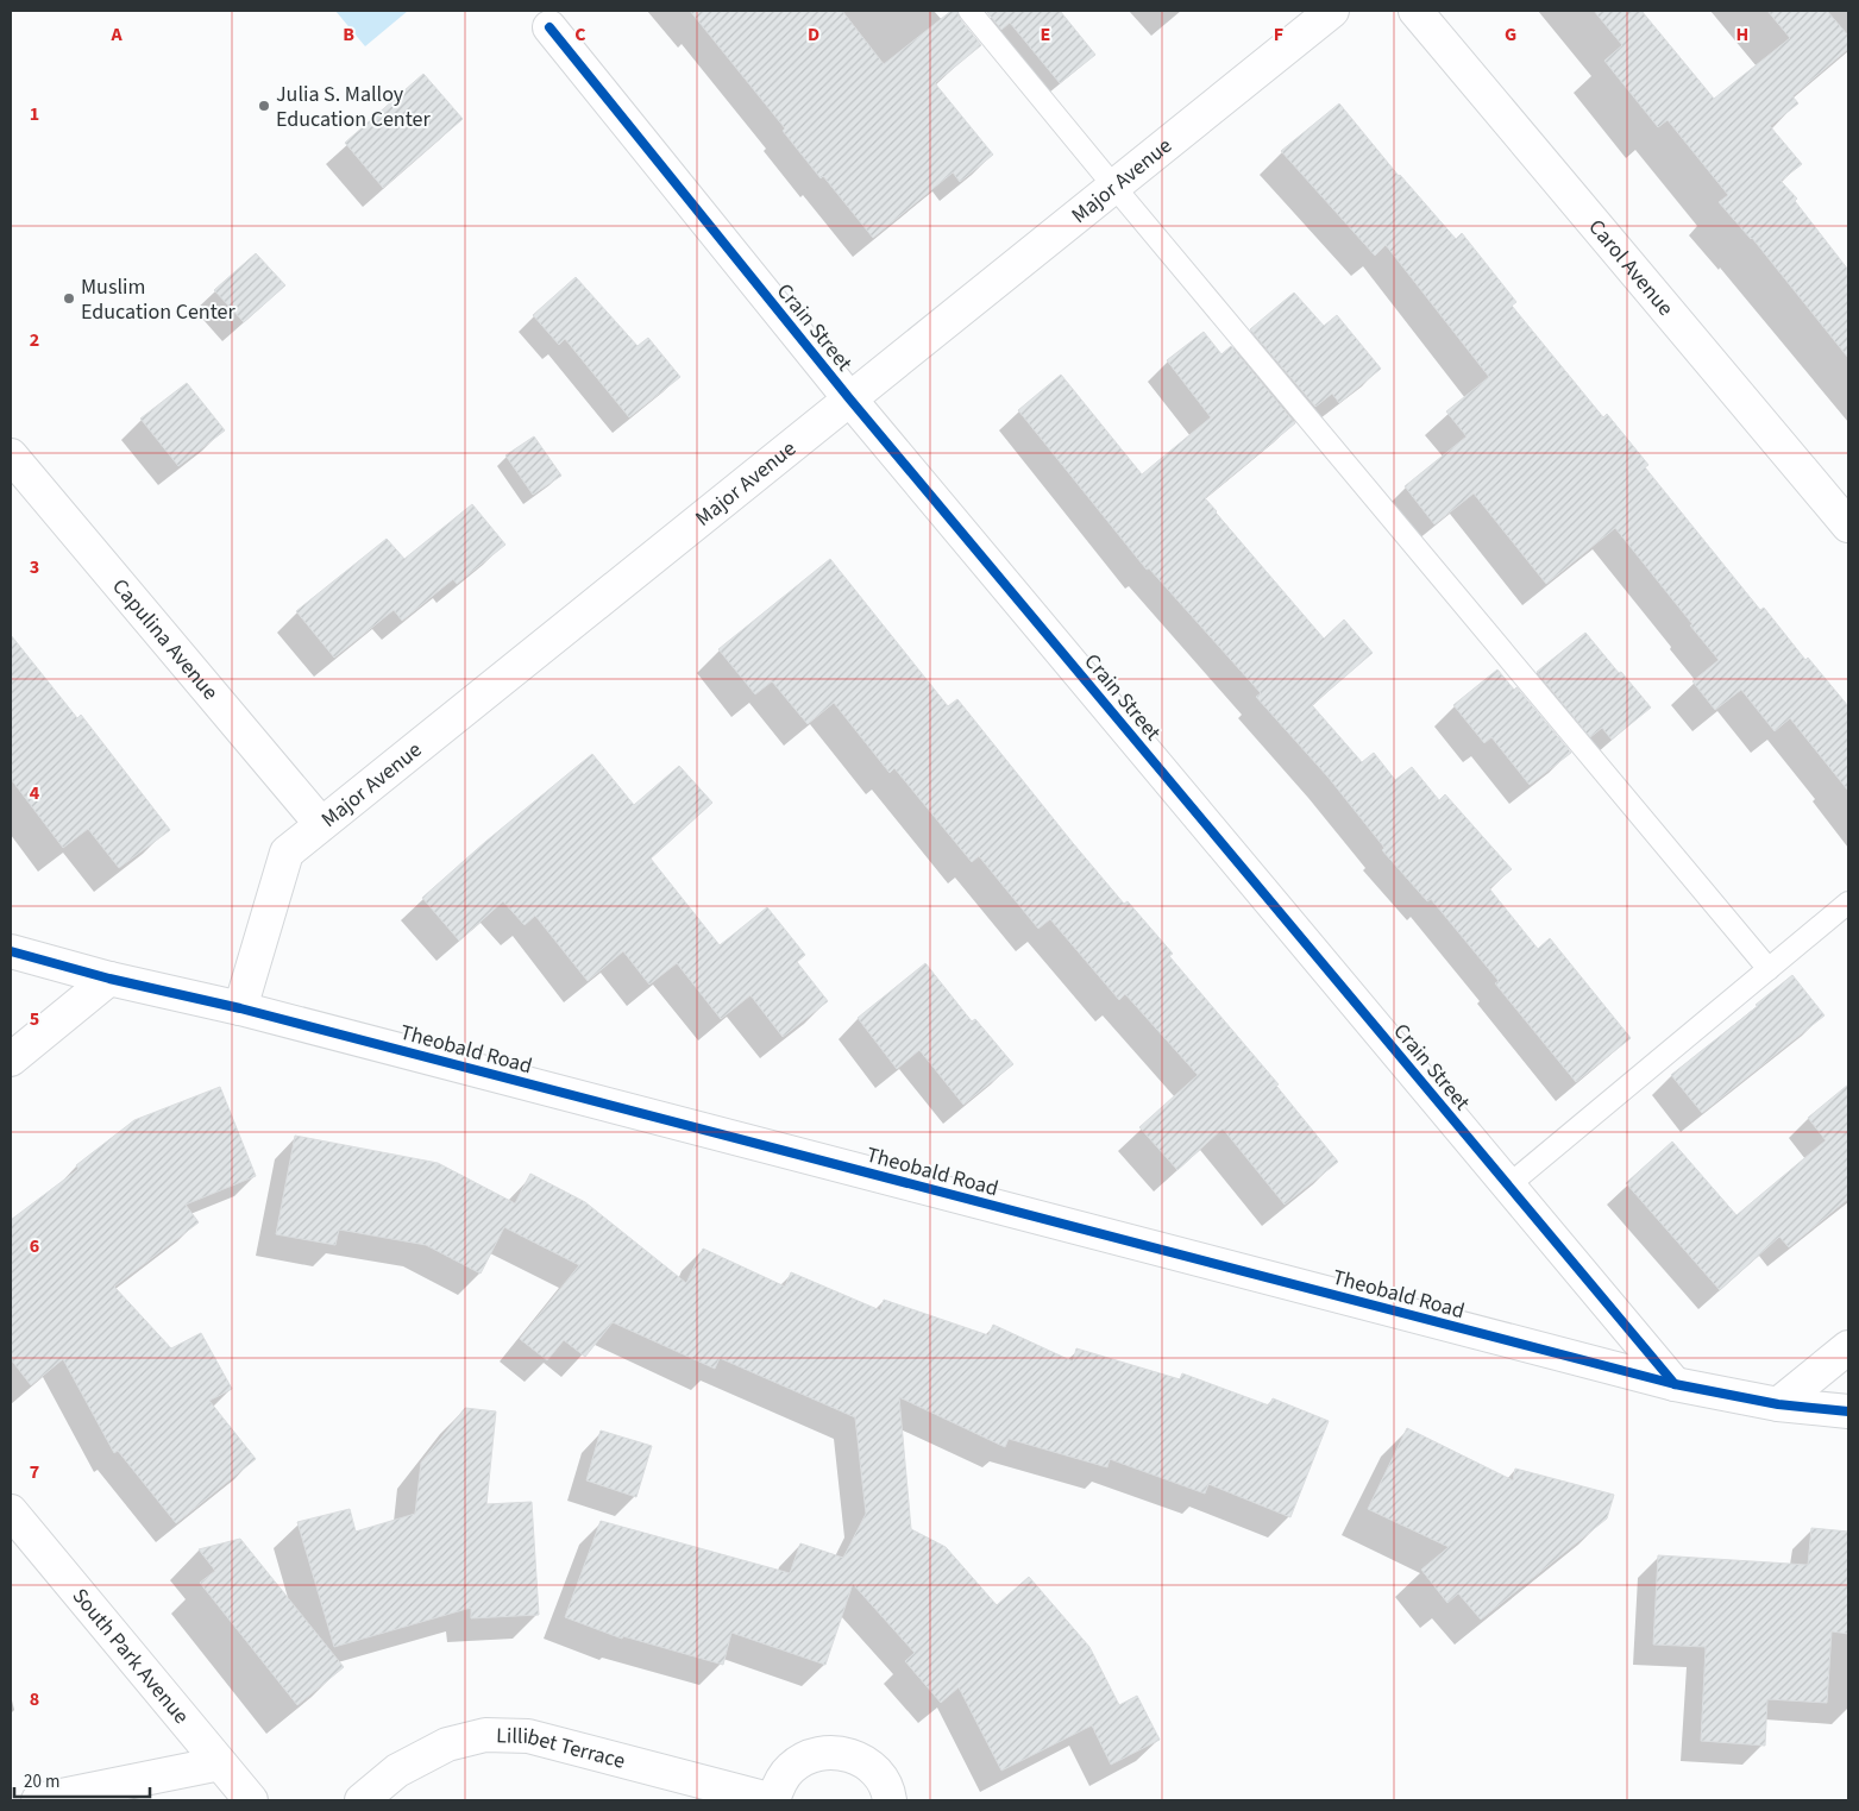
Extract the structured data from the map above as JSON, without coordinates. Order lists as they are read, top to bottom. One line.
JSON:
{"streets":{"street":["Major Avenue","Carol Avenue","Crain Street","Capulina Avenue","Theobald Road","South Park Avenue","Lillibet Terrace"]},"crossings":[["Major Avenue","Crain Street"],["Major Avenue","Capulina Avenue"],["Major Avenue","Theobald Road"],["Crain Street","Theobald Road"]],"places":["Julia S. Malloy Education Center","Muslim Education Center"],"scale_bar":"20 m","grid":{"columns":["A","B","C","D","E","F","G","H"],"rows":["1","2","3","4","5","6","7","8"]}}
